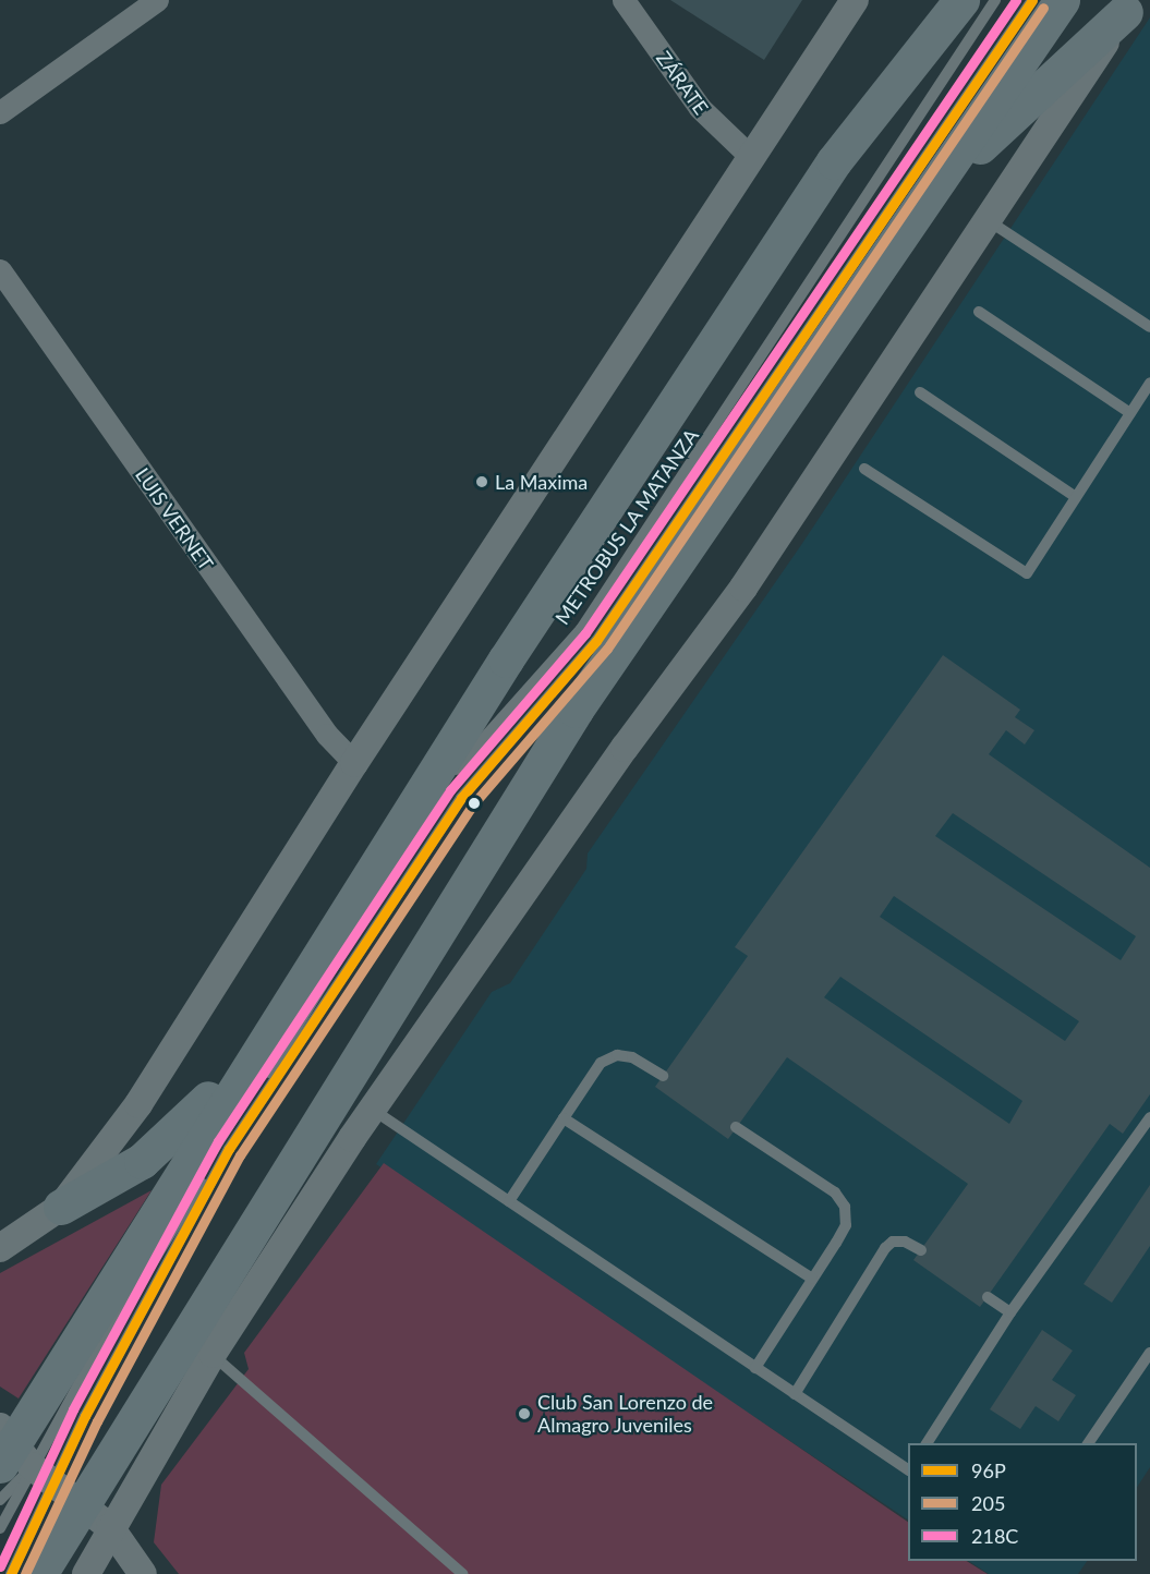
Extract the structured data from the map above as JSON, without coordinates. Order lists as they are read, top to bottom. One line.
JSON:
{"streets":{"street":["ZÁRATE","LUIS VERNET"],"lane":["METROBUS LA MATANZA"]},"places":["La Maxima","Club San Lorenzo de Almagro Juveniles"],"lines":["transit line 96P","transit line 218C","transit line 205"],"legend":["96P","205","218C"]}
